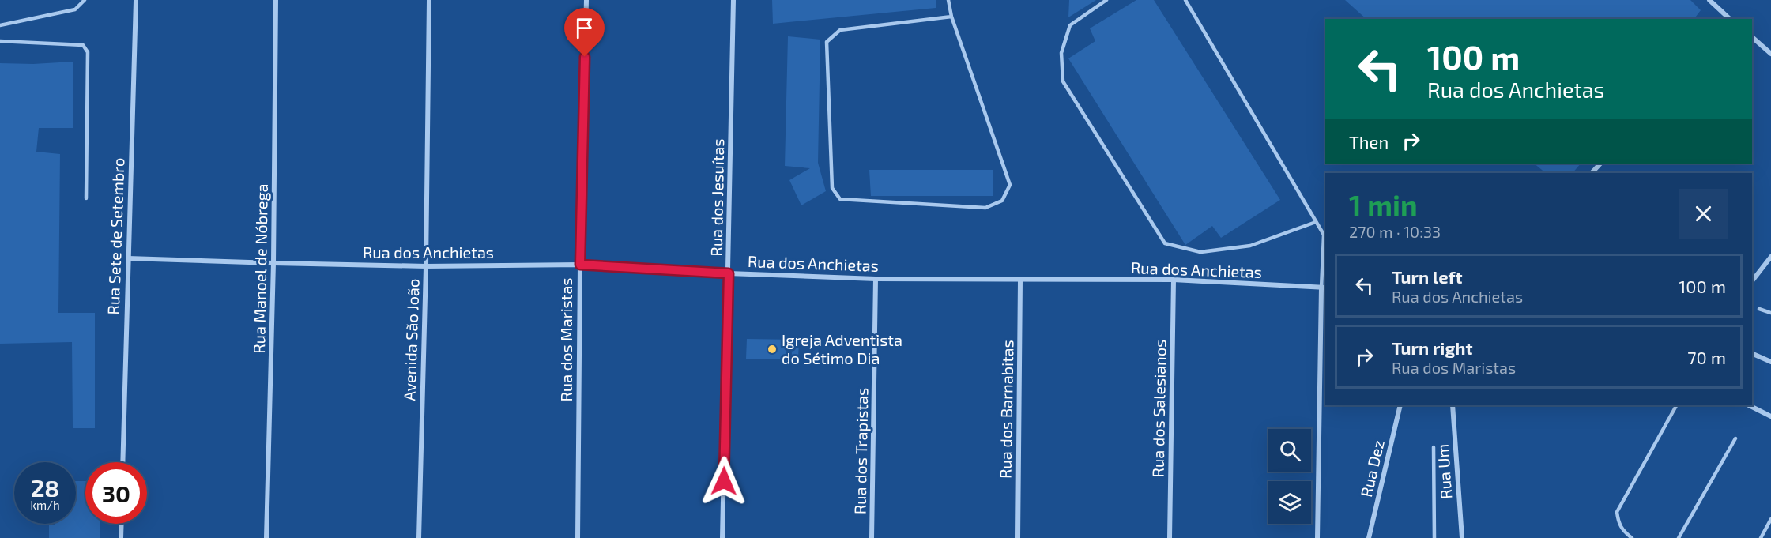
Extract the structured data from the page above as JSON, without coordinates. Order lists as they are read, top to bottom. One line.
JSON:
{"streets":{"street":["Rua dos Jesuítas","Rua Sete de Setembro","Rua dos Anchietas","Rua Manoel de Nóbrega","Avenida São João","Rua dos Maristas","Rua dos Salesianos","Rua dos Barnabitas","Rua dos Trapistas","Rua Dez","Rua Um"]},"crossings":[["Rua dos Jesuítas","Rua dos Anchietas"],["Rua Sete de Setembro","Rua dos Anchietas"],["Rua dos Anchietas","Rua Manoel de Nóbrega"],["Rua dos Anchietas","Avenida São João"],["Rua dos Anchietas","Rua dos Maristas"],["Rua dos Anchietas","Rua dos Salesianos"],["Rua dos Anchietas","Rua dos Barnabitas"],["Rua dos Anchietas","Rua dos Trapistas"]],"places":["Igreja Adventista do Sétimo Dia"],"page":{"turn":["100 m","Rua dos Anchietas"],"then":"Then","heading":["1 min","270 m · 10:33"],"list":[{"name":"Turn left","note":"Rua dos Anchietas","value":"100 m"},{"name":"Turn right","note":"Rua dos Maristas","value":"70 m"}],"speed":"28 km/h","limit":"30"}}
